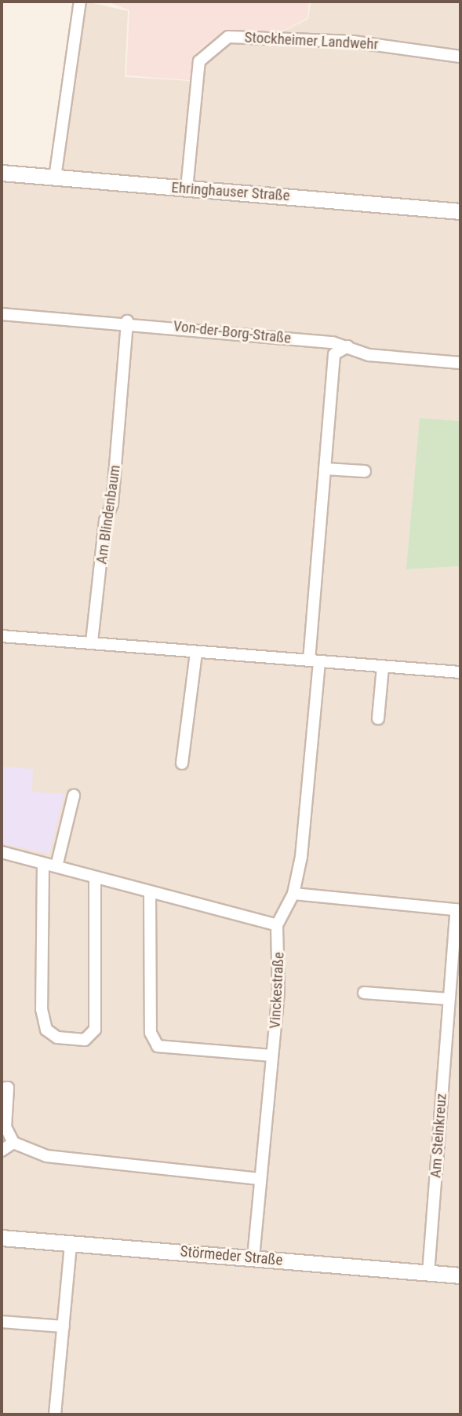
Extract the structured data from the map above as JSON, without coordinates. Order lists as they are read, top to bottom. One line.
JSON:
{"streets":{"main road":["Ehringhauser Straße","Störmeder Straße"],"street":["Stockheimer Landwehr","Von-der-Borg-Straße","Am Blindenbaum","Vinckestraße","Am Steinkreuz"]},"crossings":[["Stockheimer Landwehr","Ehringhauser Straße"],["Von-der-Borg-Straße","Am Blindenbaum"],["Vinckestraße","Störmeder Straße"],["Am Steinkreuz","Störmeder Straße"]]}
